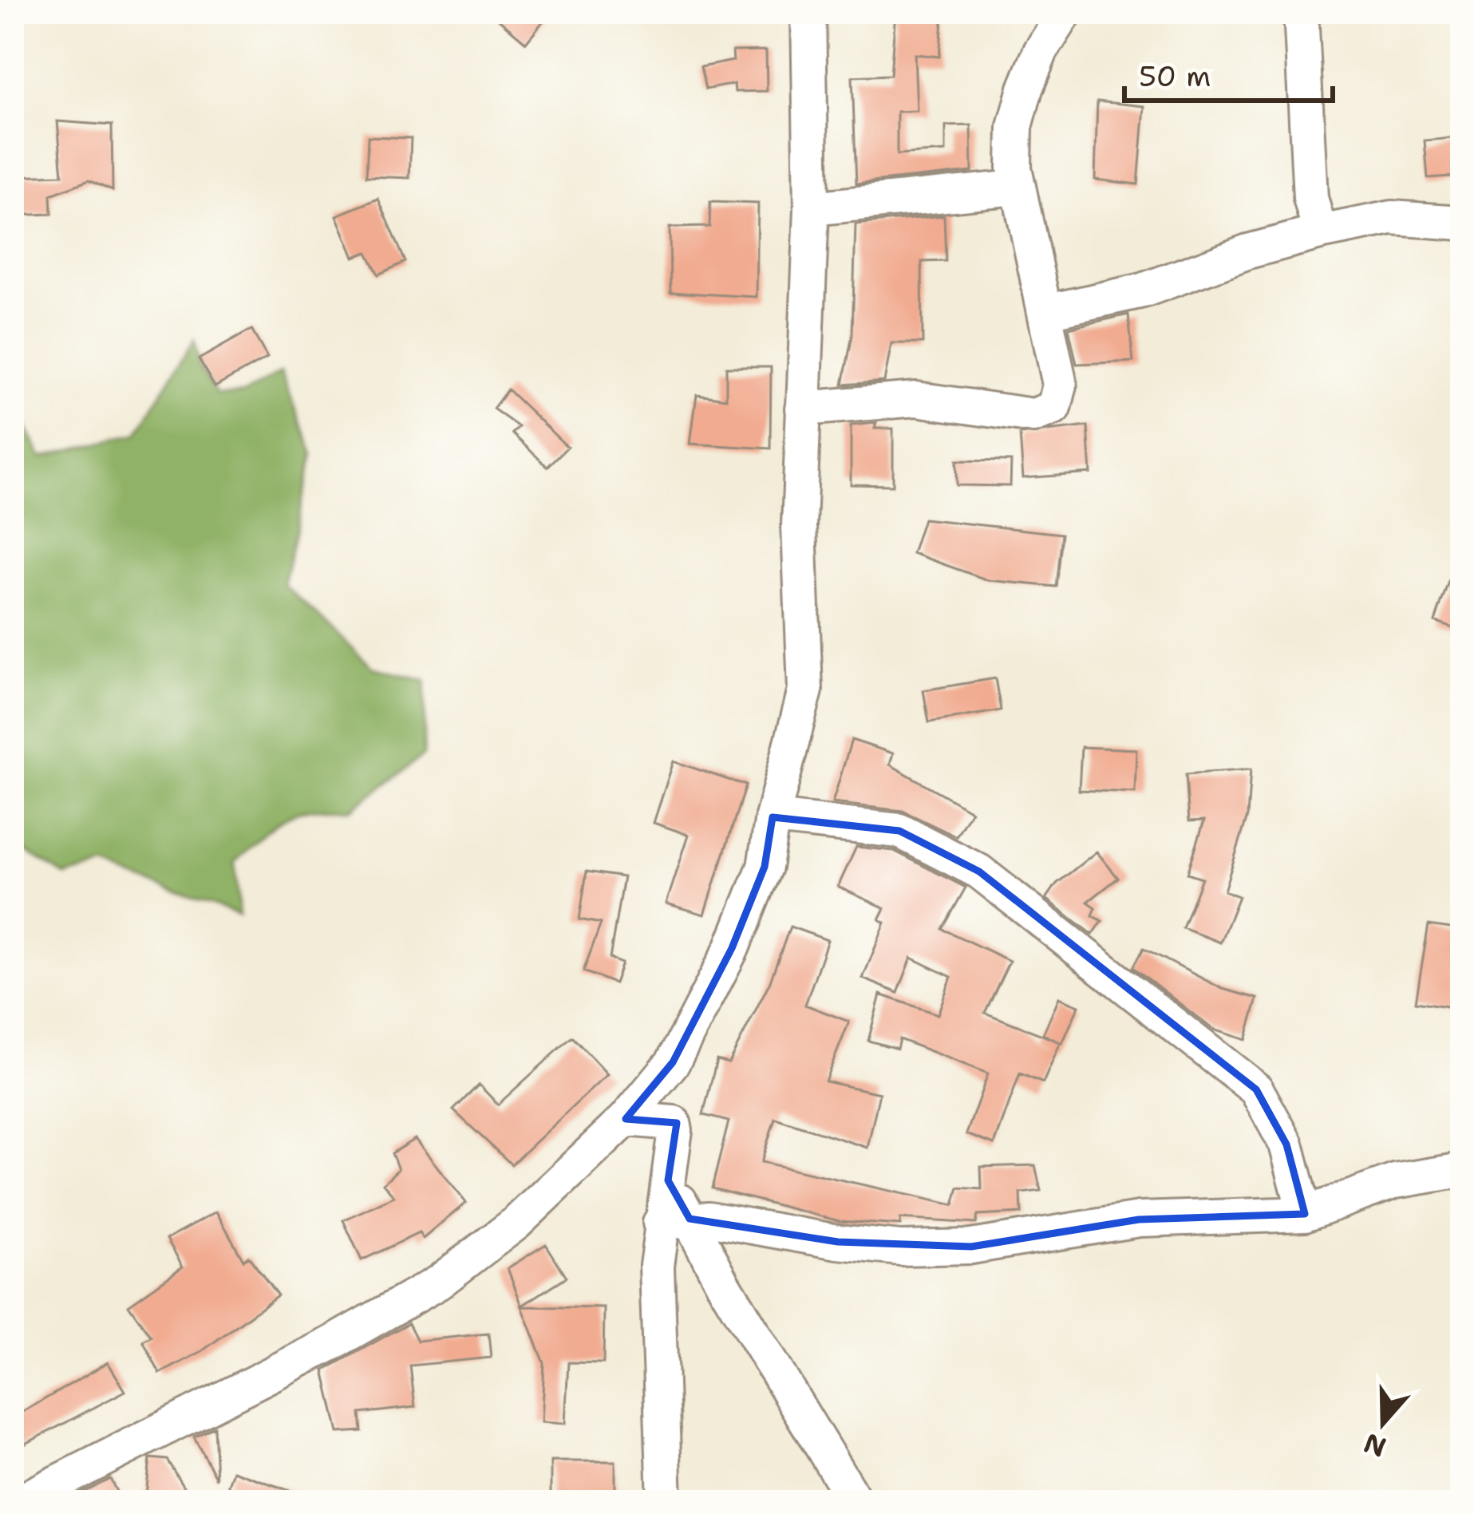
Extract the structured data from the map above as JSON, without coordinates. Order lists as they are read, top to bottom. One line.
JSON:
{"scale_bar":"50 m","north":"bottom"}
